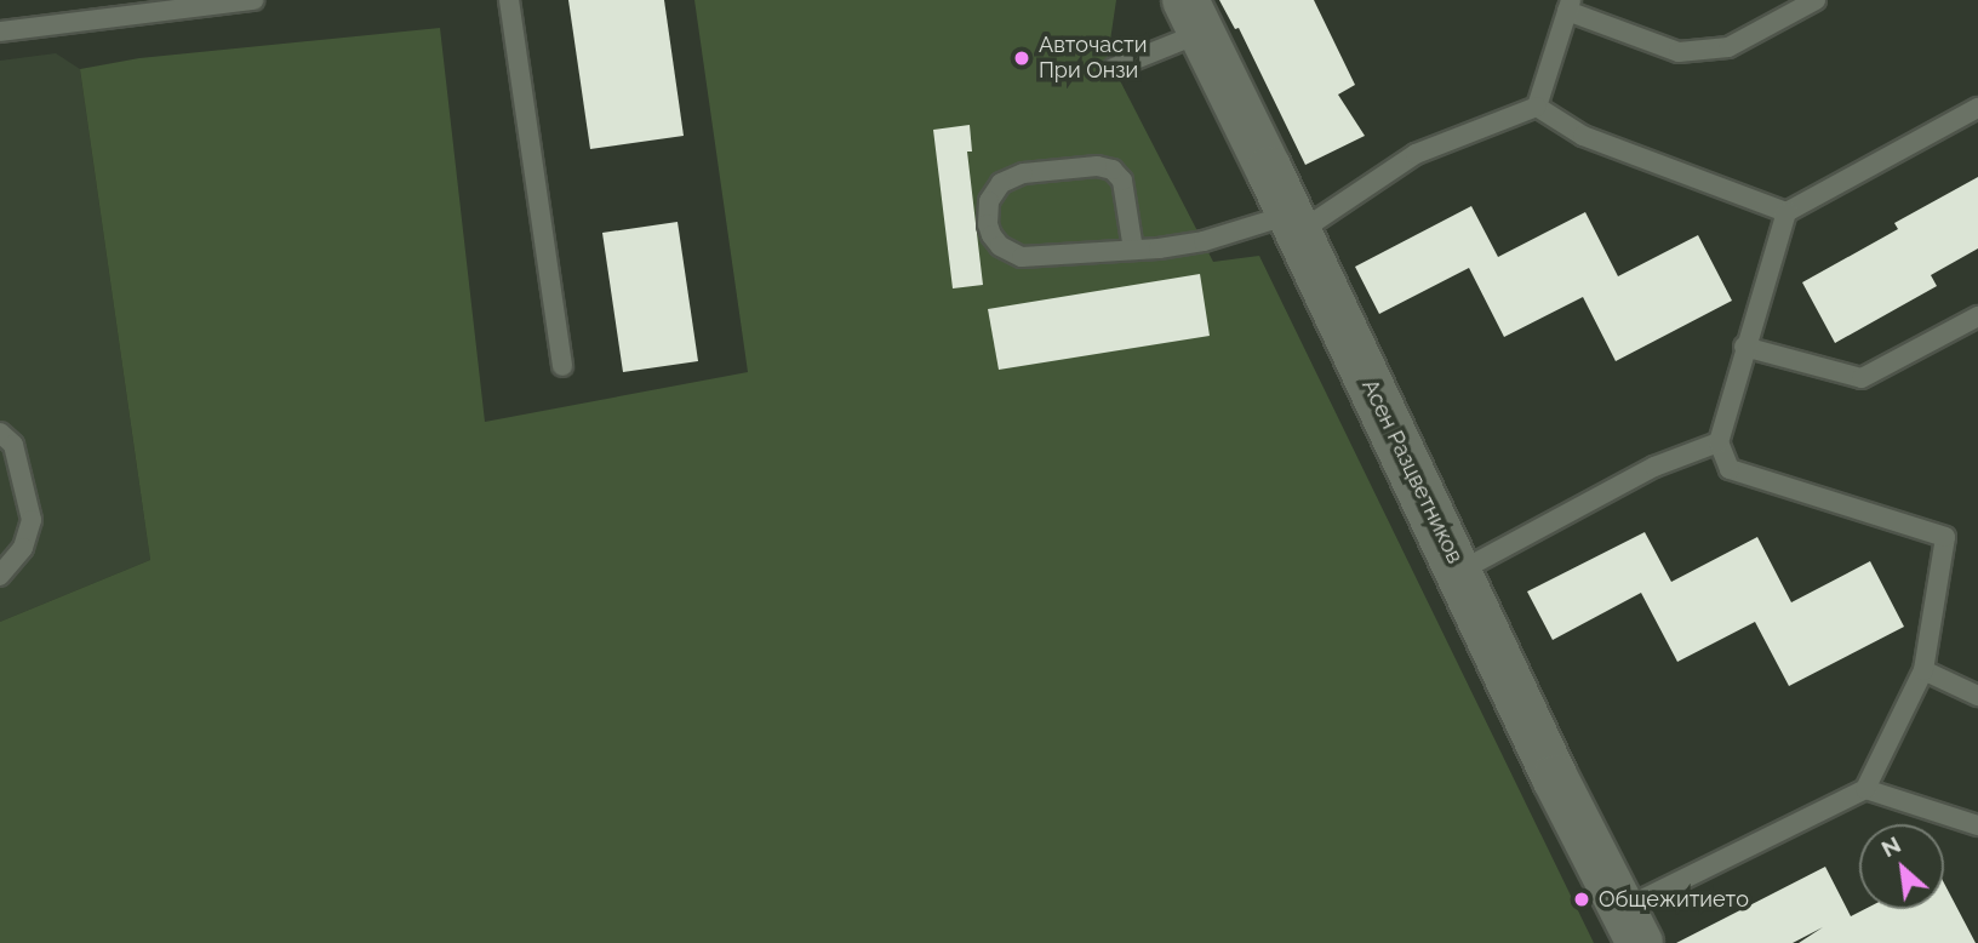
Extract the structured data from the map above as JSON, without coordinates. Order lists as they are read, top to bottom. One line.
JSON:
{"streets":{"street":["Асен Разцветников"]},"places":["Авточасти При Онзи","Общежитието"],"north":"top left"}
